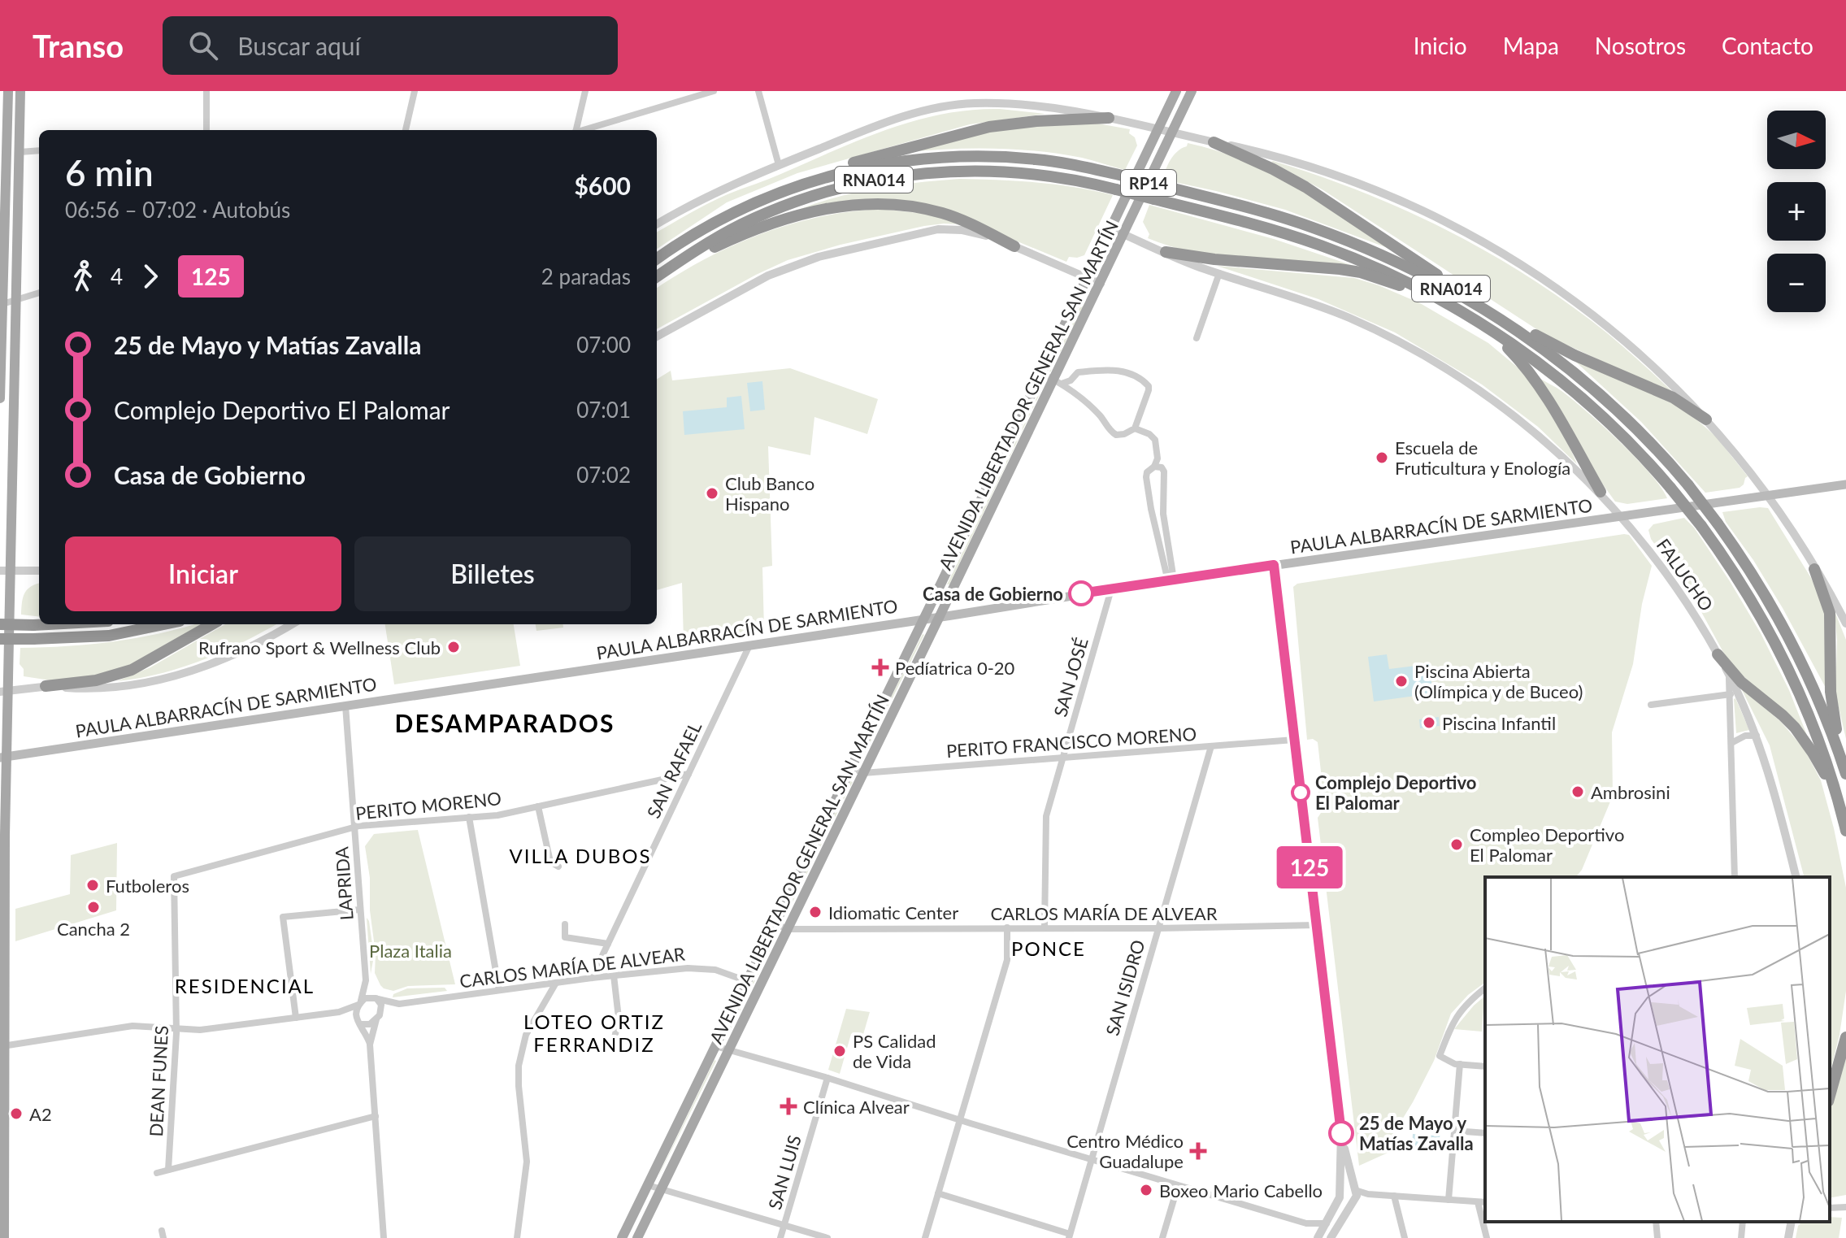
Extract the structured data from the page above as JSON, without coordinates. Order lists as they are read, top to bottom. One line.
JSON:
{"streets":{"highway":["RNA014"],"main road":["RP14","AVENIDA LIBERTADOR GENERAL SAN MARTÍN","PAULA ALBARRACÍN DE SARMIENTO"],"street":["FALUCHO","SAN JOSÉ","PERITO FRANCISCO MORENO","SAN RAFAEL","PERITO MORENO","LAPRIDA","CARLOS MARÍA DE ALVEAR","SAN ISIDRO","DEAN FUNES","SAN LUIS"]},"crossings":[["AVENIDA LIBERTADOR GENERAL SAN MARTÍN","PAULA ALBARRACÍN DE SARMIENTO"],["AVENIDA LIBERTADOR GENERAL SAN MARTÍN","FALUCHO"],["AVENIDA LIBERTADOR GENERAL SAN MARTÍN","PERITO FRANCISCO MORENO"],["AVENIDA LIBERTADOR GENERAL SAN MARTÍN","CARLOS MARÍA DE ALVEAR"],["PAULA ALBARRACÍN DE SARMIENTO","FALUCHO"],["PAULA ALBARRACÍN DE SARMIENTO","SAN JOSÉ"],["PAULA ALBARRACÍN DE SARMIENTO","SAN RAFAEL"],["PAULA ALBARRACÍN DE SARMIENTO","LAPRIDA"],["SAN JOSÉ","PERITO FRANCISCO MORENO"],["SAN JOSÉ","CARLOS MARÍA DE ALVEAR"],["PERITO FRANCISCO MORENO","SAN ISIDRO"],["SAN RAFAEL","PERITO MORENO"],["SAN RAFAEL","CARLOS MARÍA DE ALVEAR"],["PERITO MORENO","LAPRIDA"],["PERITO MORENO","DEAN FUNES"],["LAPRIDA","CARLOS MARÍA DE ALVEAR"],["CARLOS MARÍA DE ALVEAR","SAN ISIDRO"]],"districts":["DESAMPARADOS","VILLA DUBOS","PONCE","RESIDENCIAL","LOTEO ORTIZ FERRANDIZ"],"parks":["Plaza Italia"],"places":{"other":["Escuela de Fruticultura y Enología","Club Banco Hispano","Casa de Gobierno","Rufrano Sport & Wellness Club","Piscina Abierta (Olímpica y de Buceo)","Piscina Infantil","Ambrosini","Complejo Deportivo El Palomar","Compleo Deportivo El Palomar","Futboleros","Cancha 2","Idiomatic Center","PS Calidad de Vida","A2","25 de Mayo y Matías Zavalla","Boxeo Mario Cabello"],"health":["Pedíatrica 0-20","Clínica Alvear","Centro Médico Guadalupe"]},"lines":["bus line 125"],"north":"right","page":{"header":"Transo","search":"Buscar aquí","nav":["Inicio","Mapa","Nosotros","Contacto"],"on_map":"125","map_buttons":["+","−"],"heading":["6 min","06:56 – 07:02 · Autobús","$600"],"legs":["4","125","2 paradas"],"list":[{"name":"25 de Mayo y Matías Zavalla","value":"07:00"},{"name":"Complejo Deportivo El Palomar","value":"07:01"},{"name":"Casa de Gobierno","value":"07:02"}],"buttons":["Iniciar","Billetes"]}}
